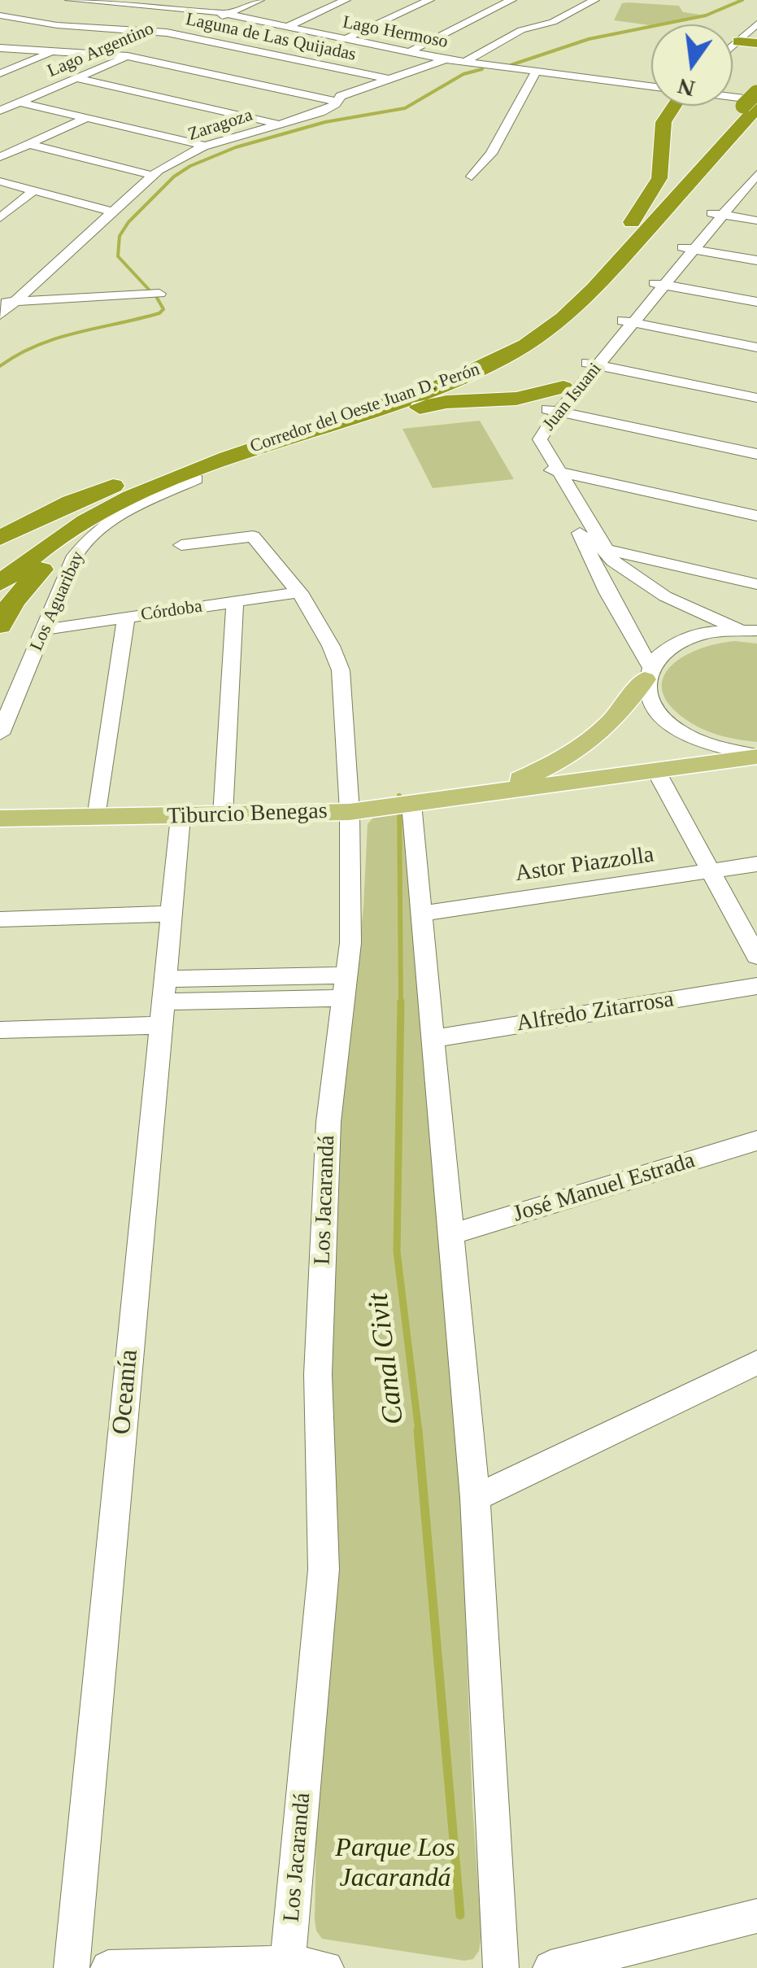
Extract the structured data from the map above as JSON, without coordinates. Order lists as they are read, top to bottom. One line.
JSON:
{"streets":{"highway":["Corredor del Oeste Juan D. Perón"],"main road":["Tiburcio Benegas"],"street":["Lago Hermoso","Laguna de Las Quijadas","Lago Argentino","Zaragoza","Juan Isuani","Los Aguaribay","Córdoba","Astor Piazzolla","Alfredo Zitarrosa","José Manuel Estrada","Los Jacarandá","Oceanía"]},"crossings":[["Lago Hermoso","Lago Argentino"],["Lago Hermoso","Zaragoza"],["Laguna de Las Quijadas","Lago Argentino"],["Laguna de Las Quijadas","Zaragoza"],["Juan Isuani","Tiburcio Benegas"],["Corredor del Oeste Juan D. Perón","Los Aguaribay"],["Los Aguaribay","Córdoba"],["Córdoba","Los Jacarandá"],["Tiburcio Benegas","Los Jacarandá"],["Tiburcio Benegas","Oceanía"]],"water":["Canal Civit"],"parks":["Parque Los Jacarandá"],"north":"bottom"}
